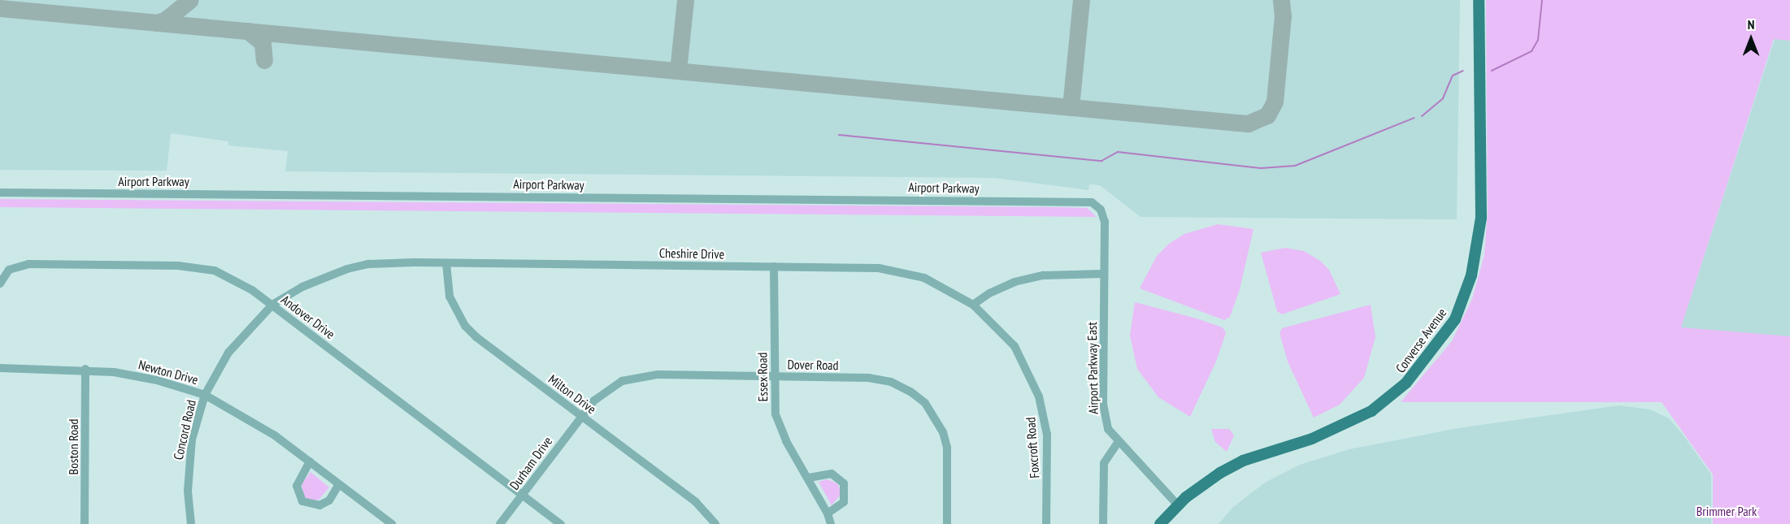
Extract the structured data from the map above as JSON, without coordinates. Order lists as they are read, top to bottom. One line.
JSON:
{"streets":{"main road":["Converse Avenue"],"street":["Airport Parkway","Cheshire Drive","Andover Drive","Dover Road","Airport Parkway East","Newton Drive","Essex Road","Milton Drive","Concord Road","Boston Road","Foxcroft Road","Durham Drive"]},"crossings":[["Airport Parkway","Airport Parkway East"],["Cheshire Drive","Andover Drive"],["Cheshire Drive","Essex Road"],["Cheshire Drive","Milton Drive"],["Cheshire Drive","Concord Road"],["Cheshire Drive","Foxcroft Road"],["Andover Drive","Concord Road"],["Andover Drive","Durham Drive"],["Converse Avenue","Airport Parkway East"],["Dover Road","Essex Road"],["Dover Road","Milton Drive"],["Dover Road","Durham Drive"],["Newton Drive","Concord Road"],["Newton Drive","Boston Road"],["Milton Drive","Durham Drive"]],"parks":["Brimmer Park"],"north":"top"}
